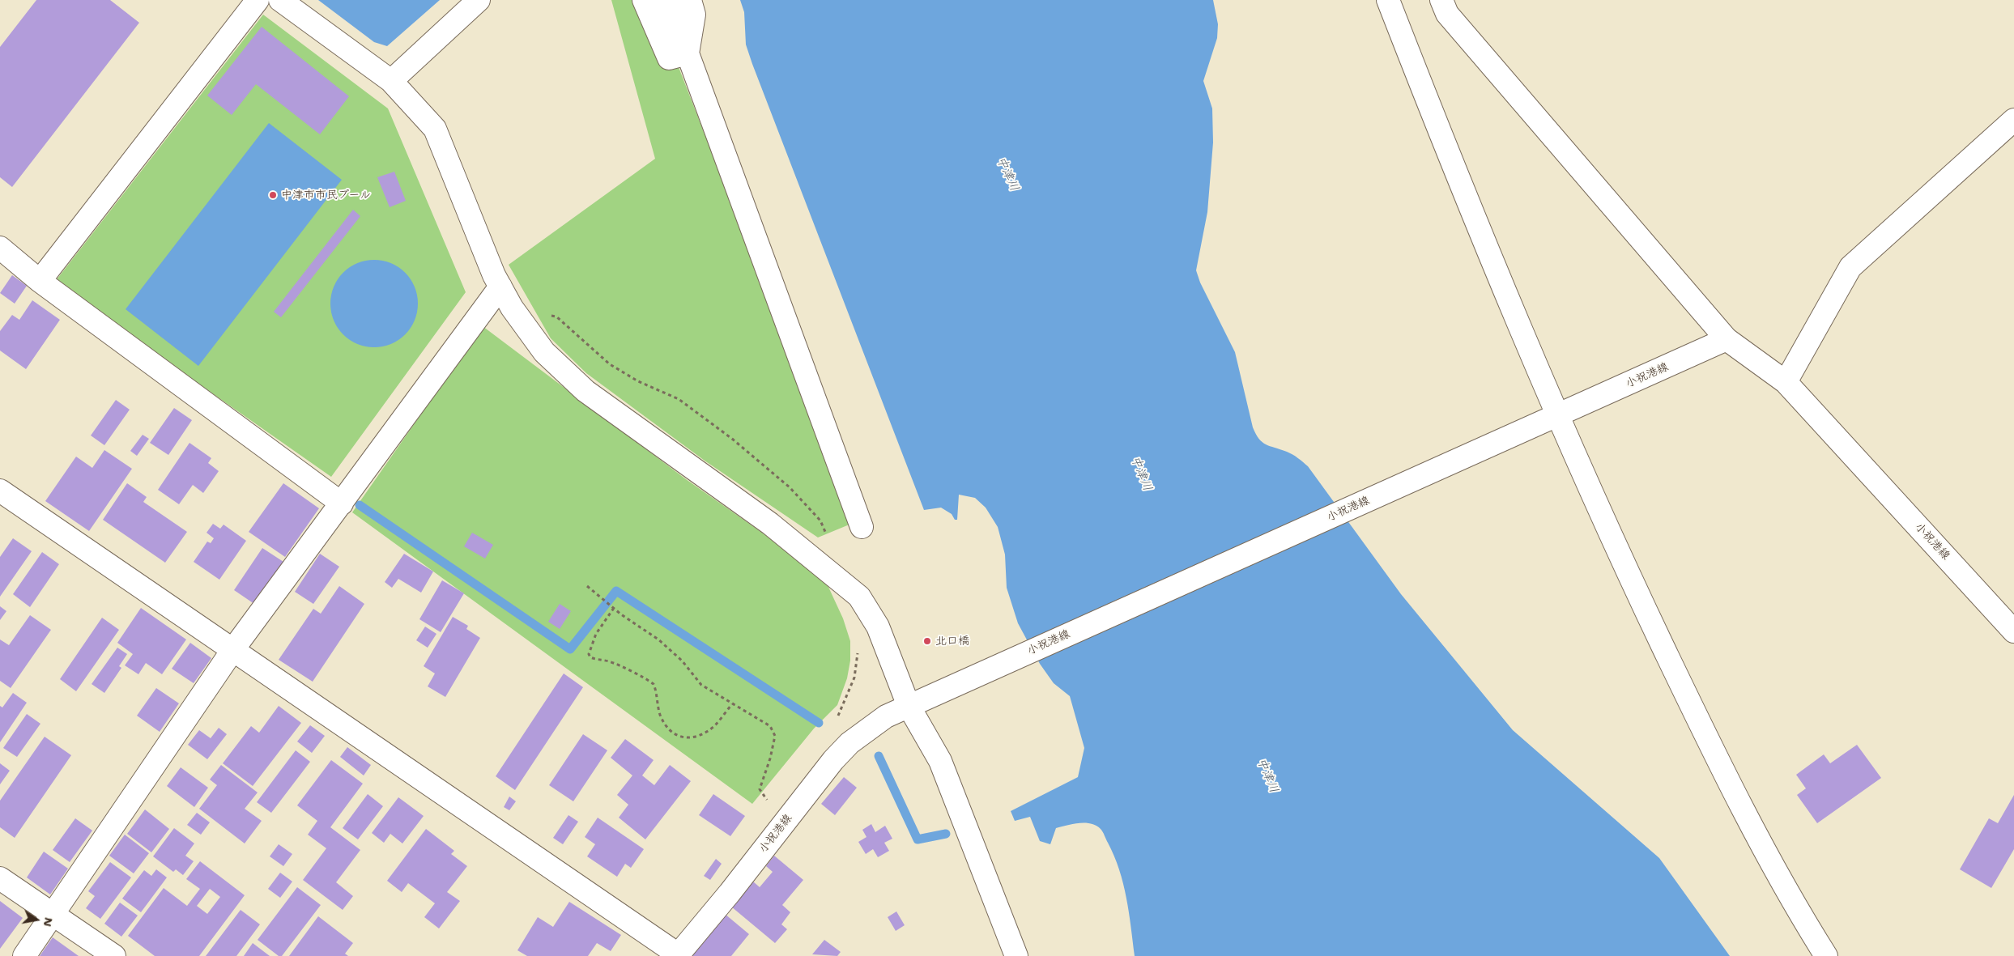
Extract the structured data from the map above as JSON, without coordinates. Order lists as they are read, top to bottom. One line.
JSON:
{"streets":{"street":["小祝港線"]},"water":["中津川"],"places":["中津市市民プール","北口橋"],"north":"right"}
